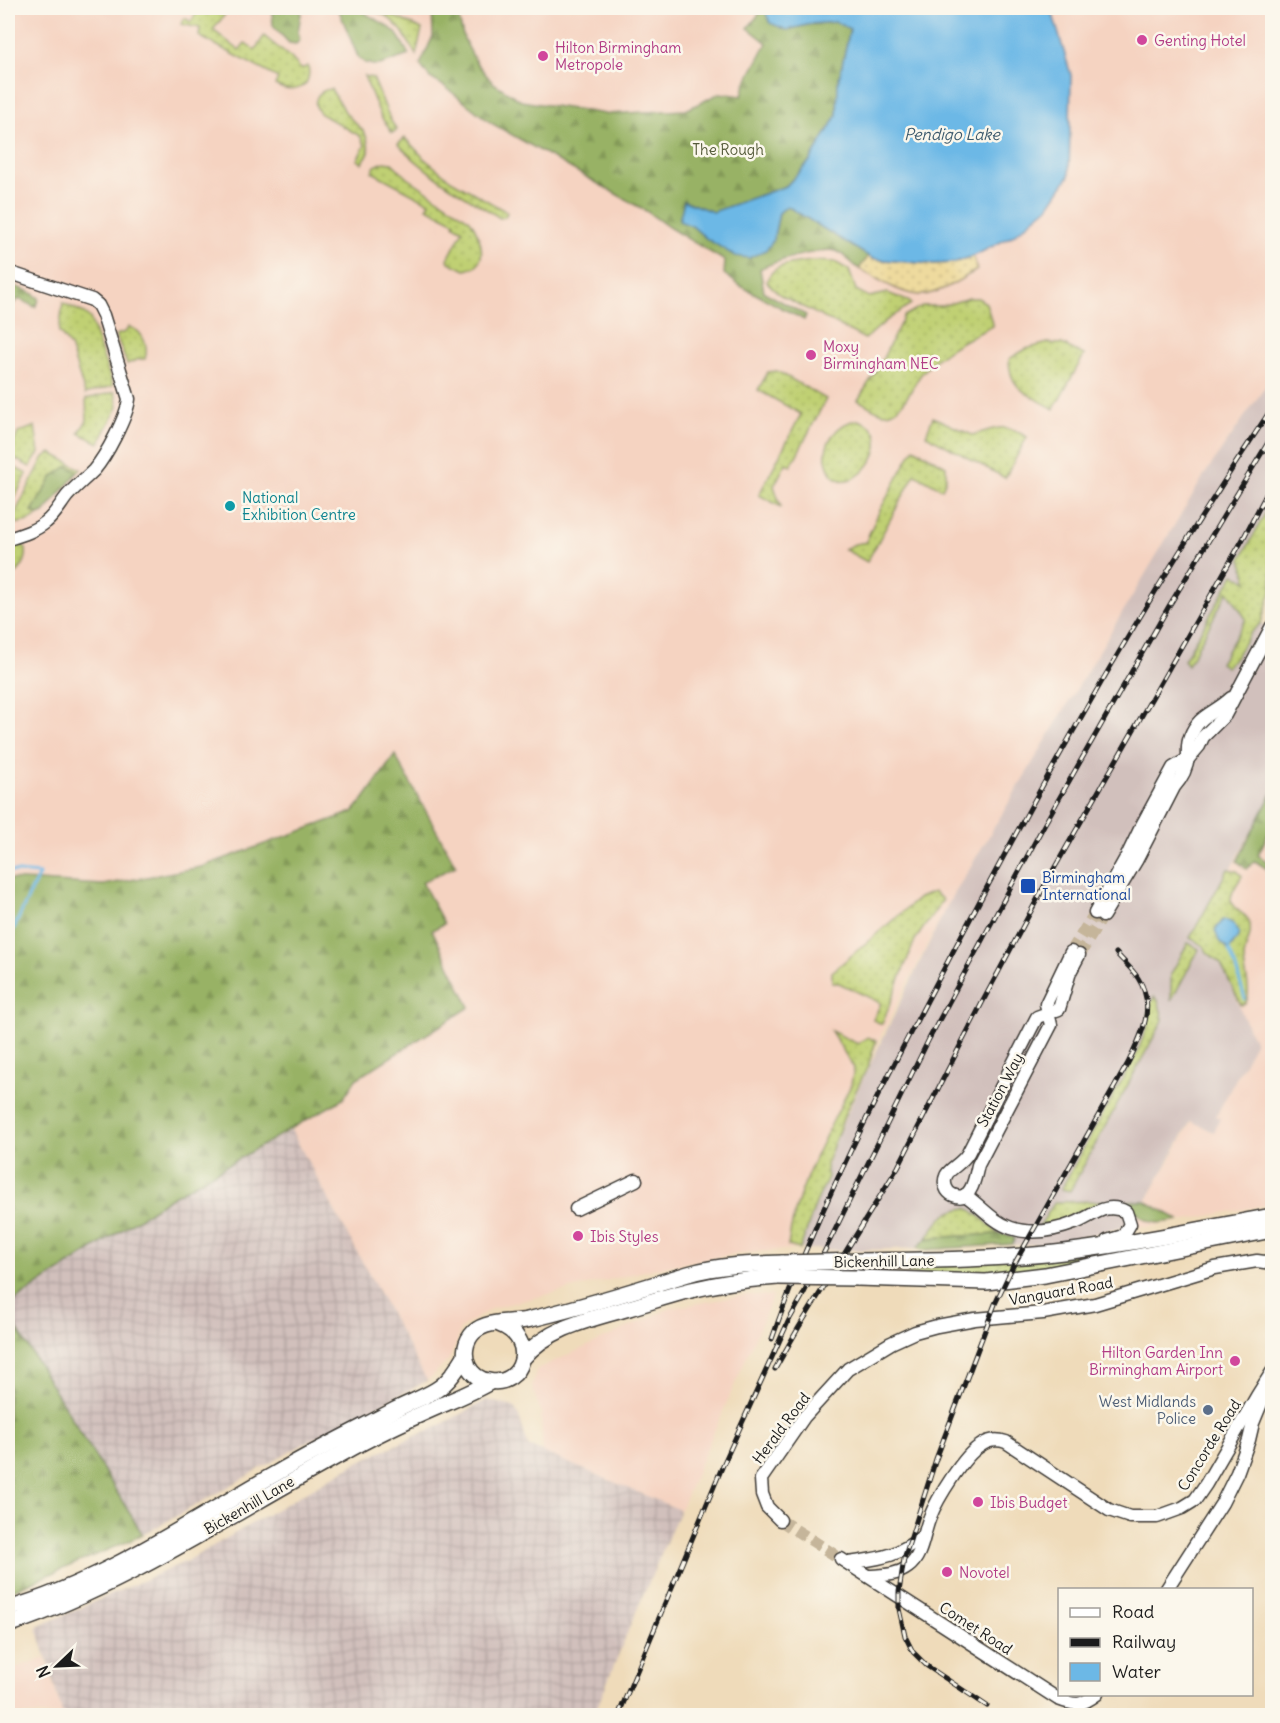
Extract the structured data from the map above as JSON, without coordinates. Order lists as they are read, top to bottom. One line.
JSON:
{"streets":{"main road":["Bickenhill Lane"],"street":["Station Way","Vanguard Road","Herald Road","Concorde Road","Comet Road"]},"crossings":[["Vanguard Road","Herald Road"],["Concorde Road","Comet Road"]],"water":["Pendigo Lake"],"parks":["The Rough"],"places":{"other":["Genting Hotel","Hilton Birmingham Metropole","Moxy Birmingham NEC","National Exhibition Centre","Ibis Styles","Hilton Garden Inn Birmingham Airport","West Midlands Police","Ibis Budget","Novotel"],"transit":["Birmingham International"]},"legend":["Road","Railway","Water"],"north":"bottom left"}
